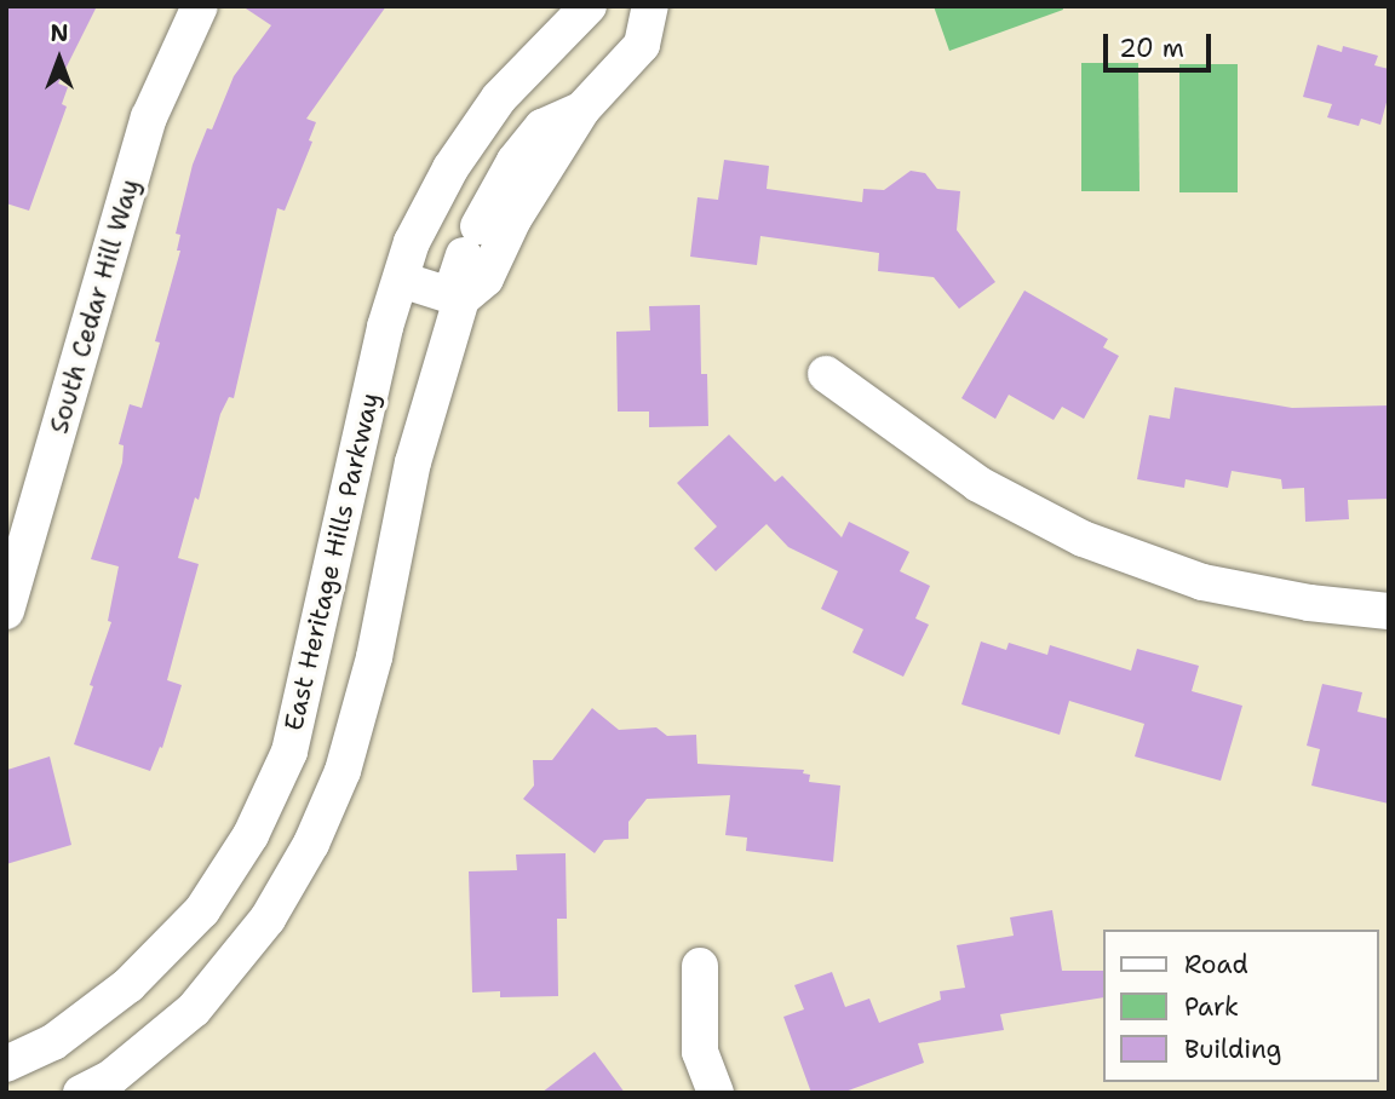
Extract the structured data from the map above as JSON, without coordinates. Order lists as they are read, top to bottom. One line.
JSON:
{"streets":{"street":["South Cedar Hill Way","East Heritage Hills Parkway"]},"legend":["Road","Park","Building"],"scale_bar":"20 m","north":"top"}
